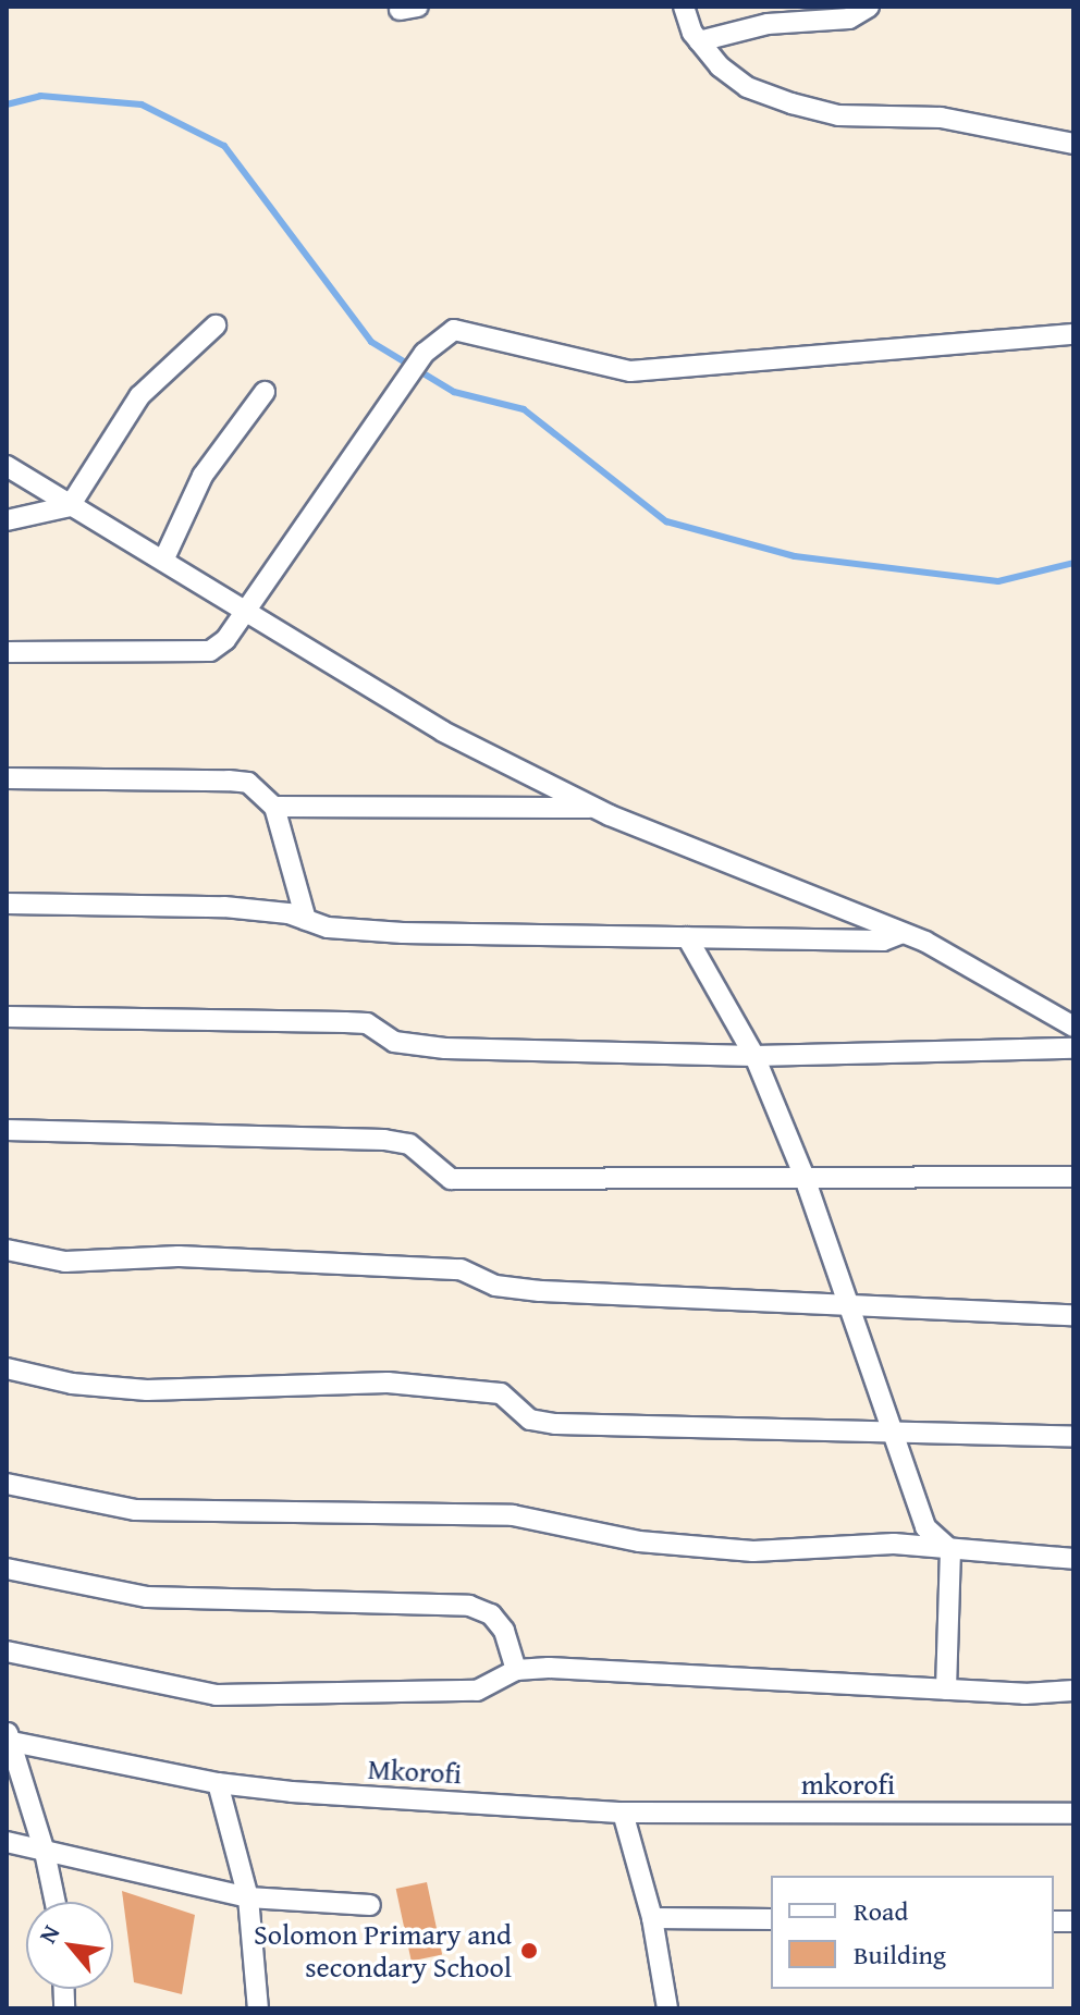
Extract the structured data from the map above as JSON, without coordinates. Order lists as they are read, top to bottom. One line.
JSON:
{"streets":{"street":["Mkorofi","mkorofi"]},"crossings":[["Mkorofi","mkorofi"]],"places":["Solomon Primary and secondary School"],"legend":["Road","Building"],"north":"top left"}
